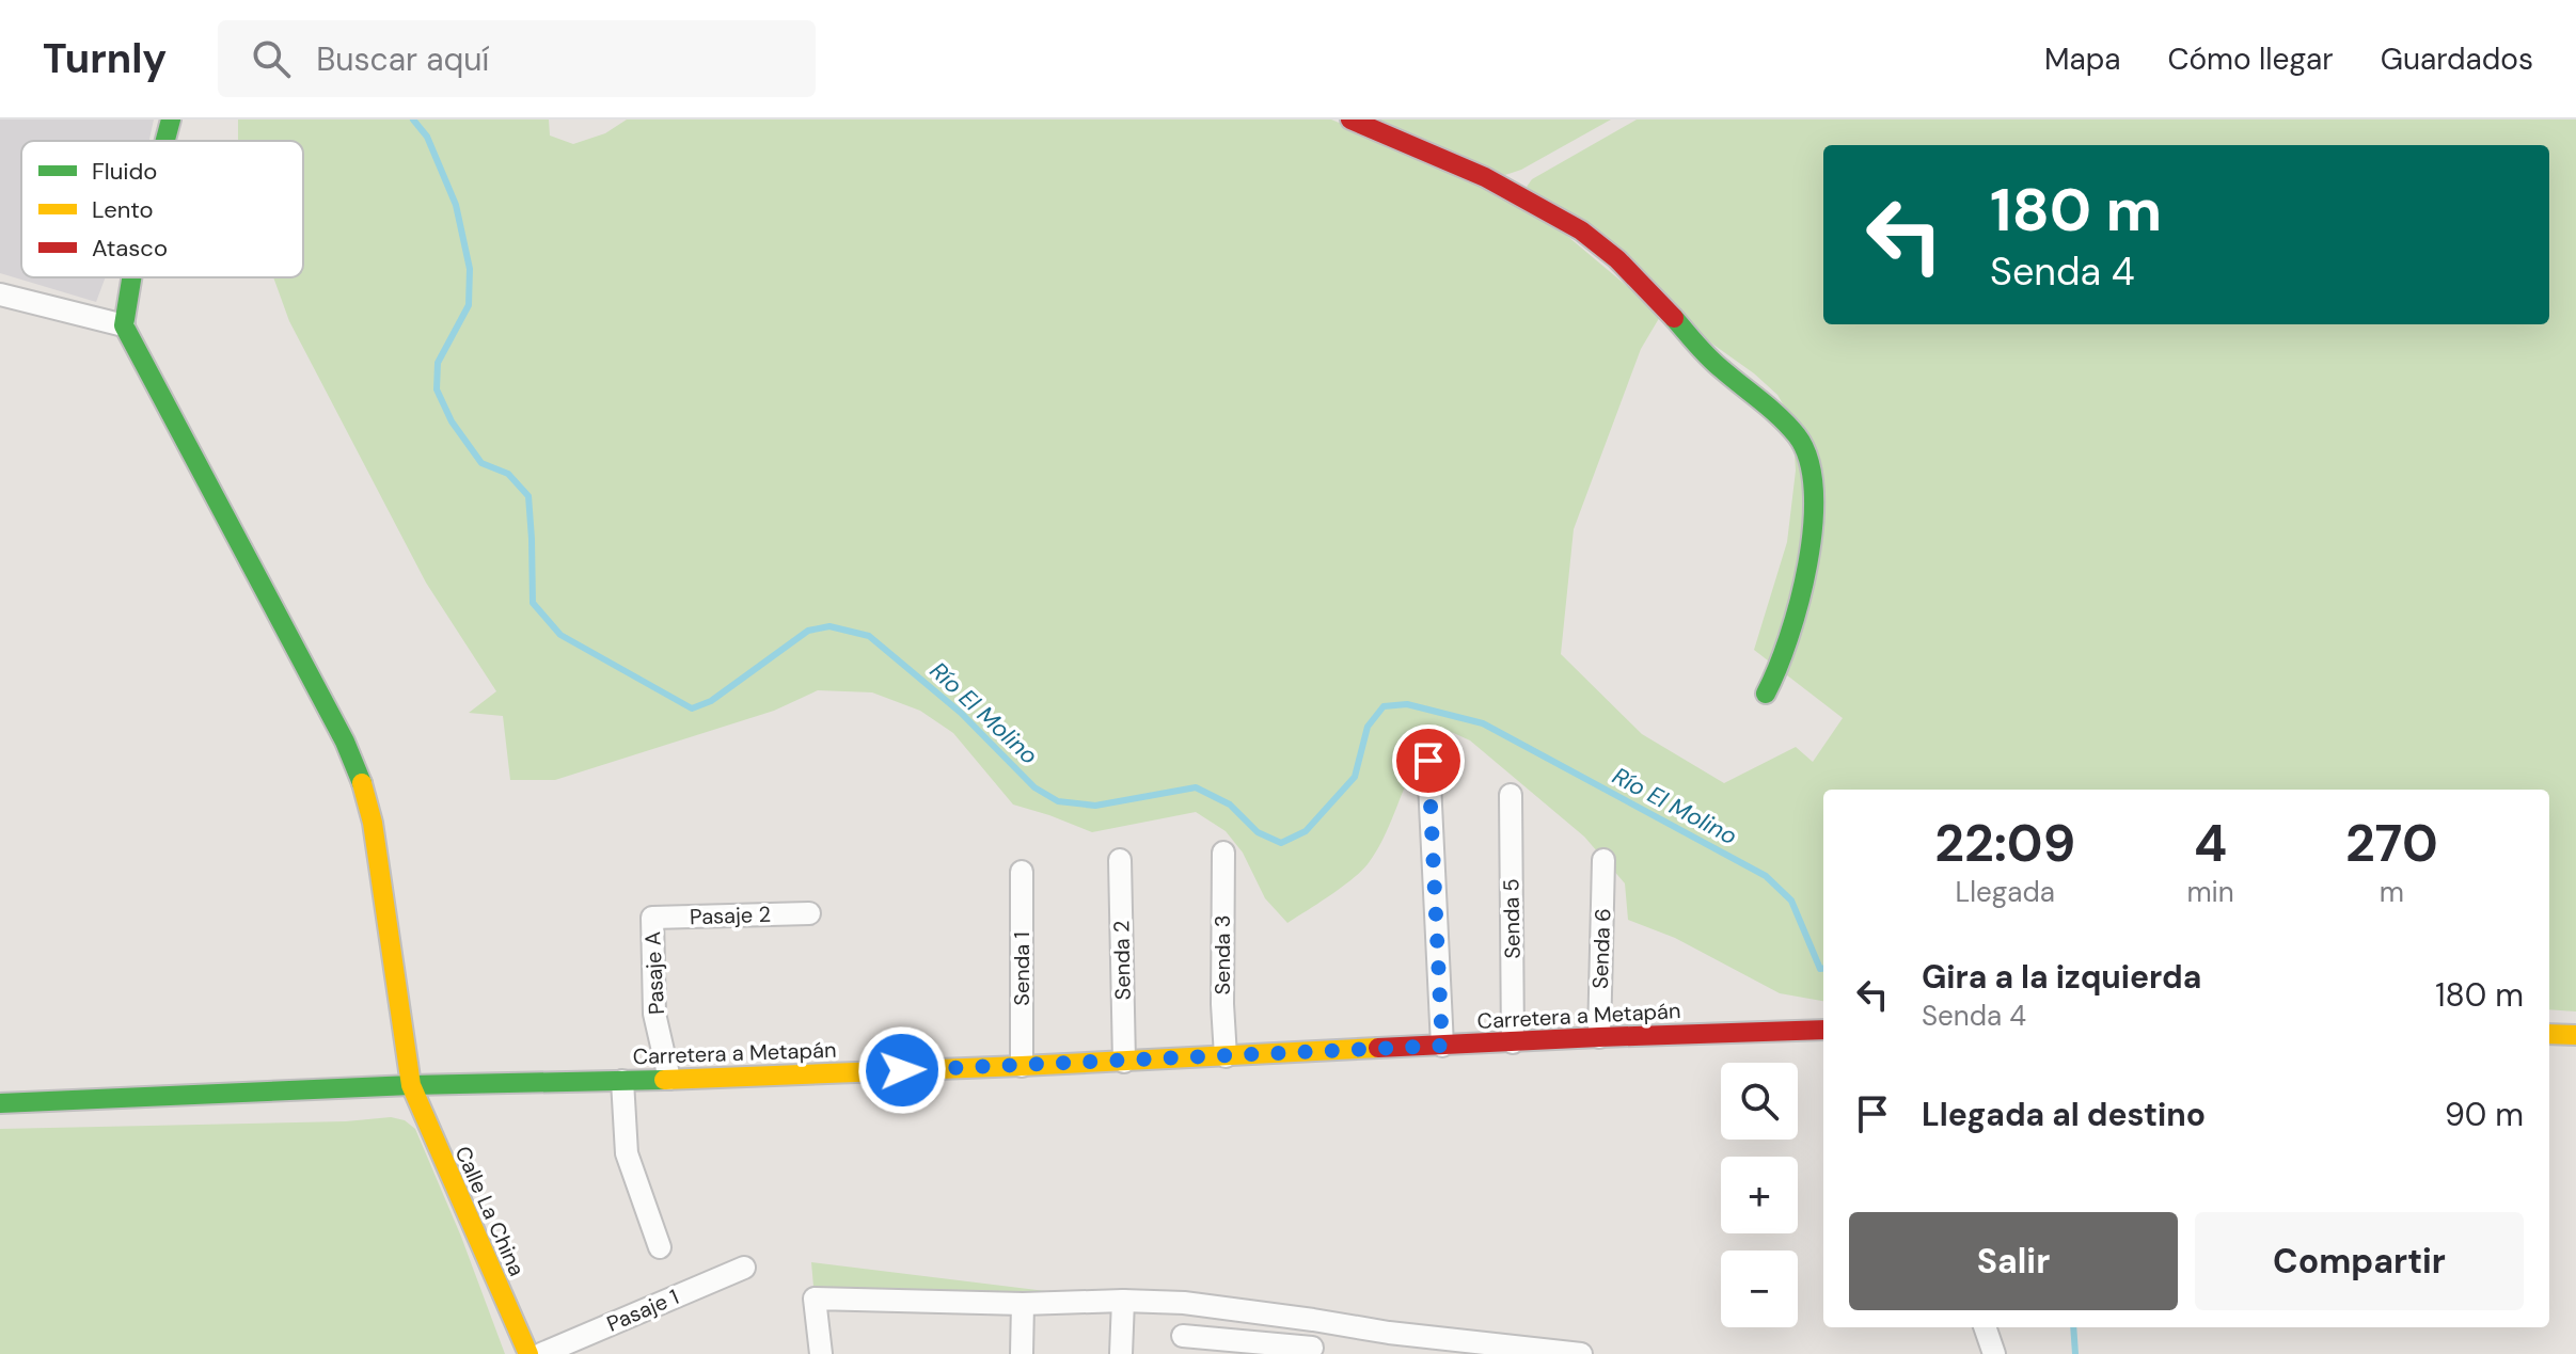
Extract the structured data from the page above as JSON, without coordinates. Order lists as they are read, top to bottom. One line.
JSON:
{"streets":{"main road":["Carretera a Metapán","Calle La China"],"street":["Pasaje 2","Senda 5","Senda 6","Senda 3","Senda 2","Senda 1","Pasaje A","Pasaje 1"]},"crossings":[["Pasaje 2","Pasaje A"],["Senda 5","Carretera a Metapán"],["Senda 6","Carretera a Metapán"],["Senda 3","Carretera a Metapán"],["Senda 2","Carretera a Metapán"],["Senda 1","Carretera a Metapán"],["Pasaje A","Carretera a Metapán"],["Carretera a Metapán","Calle La China"]],"water":["Río El Molino"],"legend":["Fluido","Lento","Atasco"],"page":{"header":"Turnly","search":"Buscar aquí","nav":["Mapa","Cómo llegar","Guardados"],"turn":["180 m","Senda 4"],"eta":["22:09","Llegada","4","min","270","m"],"list":[{"name":"Gira a la izquierda","note":"Senda 4","value":"180 m"},{"name":"Llegada al destino","value":"90 m"}],"map_buttons":["+","−"],"buttons":["Salir","Compartir"]}}
